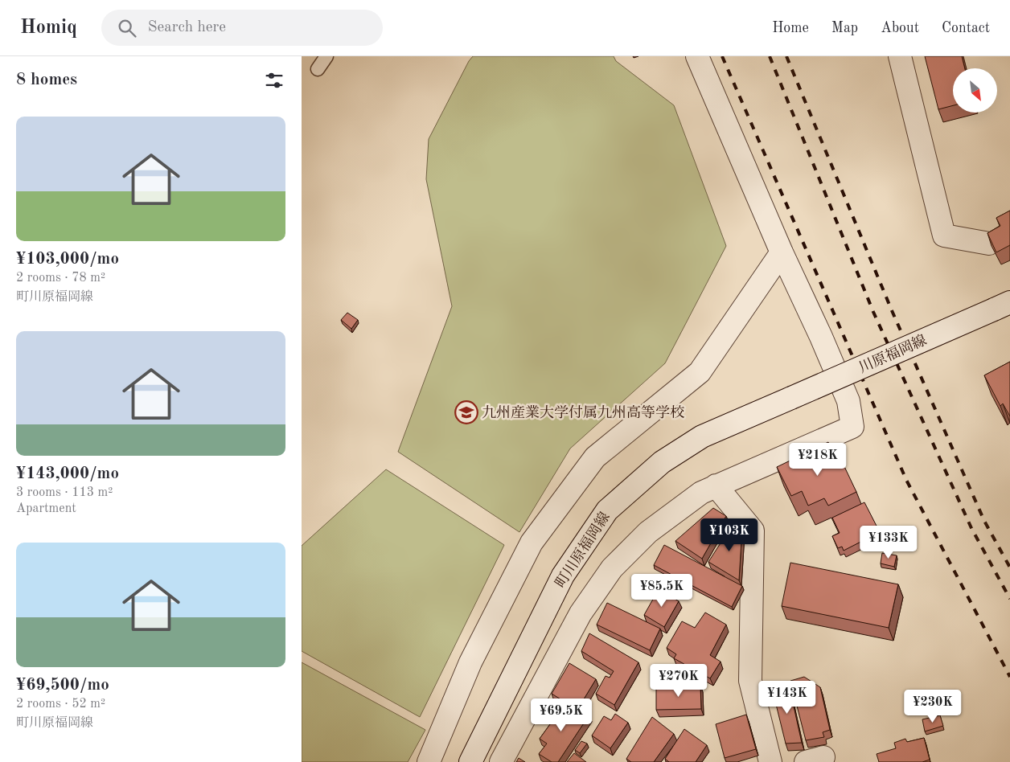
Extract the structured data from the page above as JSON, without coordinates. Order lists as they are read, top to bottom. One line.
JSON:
{"streets":{"street":["川原福岡線","町川原福岡線"]},"crossings":[["川原福岡線","町川原福岡線"]],"places":{"school or university":["九州産業大学付属九州高等学校"]},"north":"bottom right","page":{"header":"Homiq","search":"Search here","nav":["Home","Map","About","Contact"],"heading":"8 homes","list":[{"name":"¥103,000/mo","note":"2 rooms · 78 m² · 町川原福岡線"},{"name":"¥143,000/mo","note":"3 rooms · 113 m² · Apartment"},{"name":"¥69,500/mo","note":"2 rooms · 52 m² · 町川原福岡線"}],"price":["¥218K","¥103K","¥133K","¥85.5K","¥270K","¥143K","¥230K","¥69.5K"]}}
